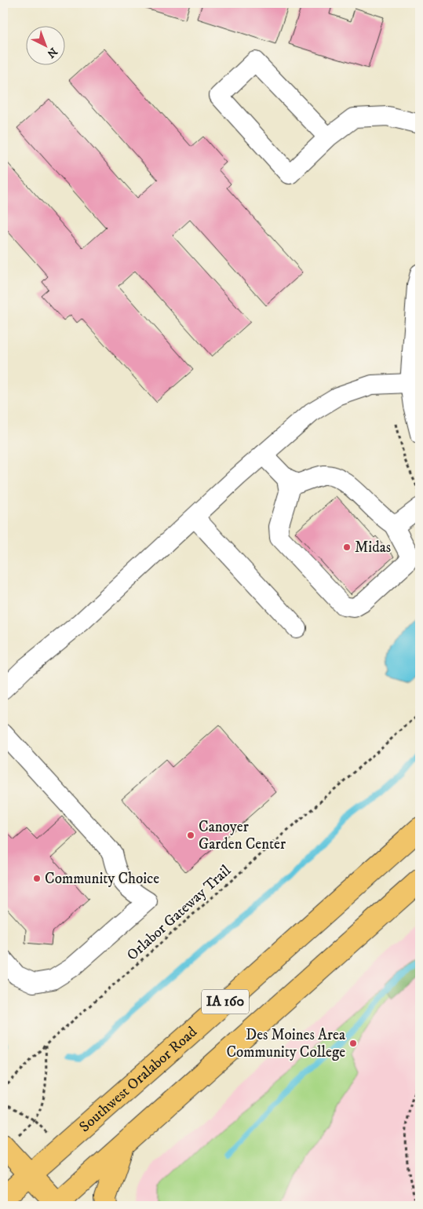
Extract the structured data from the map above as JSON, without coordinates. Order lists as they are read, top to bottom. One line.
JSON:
{"streets":{"main road":["IA 160","Southwest Oralabor Road"],"path":["Orlabor Gateway Trail"]},"places":["Midas","Canoyer Garden Center","Community Choice","Des Moines Area Community College"],"north":"bottom right"}
